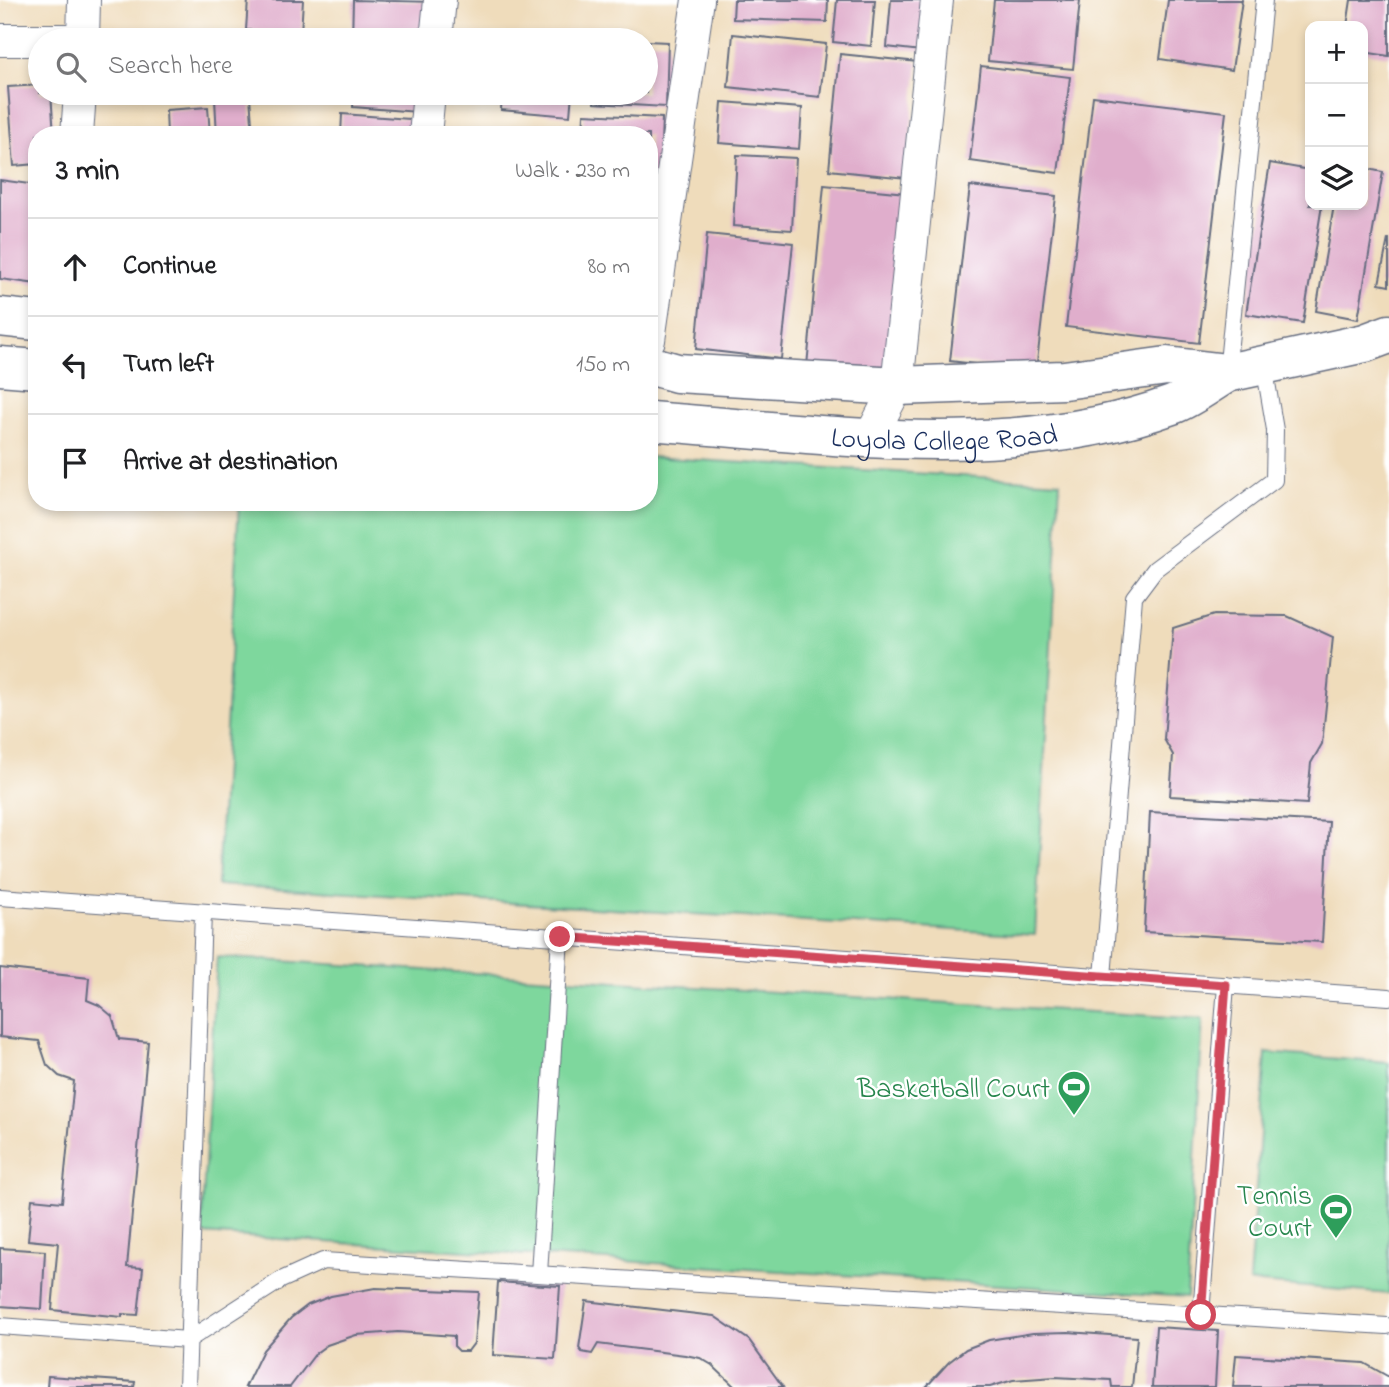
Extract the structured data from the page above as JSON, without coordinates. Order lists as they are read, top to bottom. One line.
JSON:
{"streets":{"street":["Loyola College Road"]},"places":{"sports":["Basketball Court","Tennis Court"]},"page":{"map_buttons":["+","−"],"search":"Search here","heading":["3 min","Walk · 230 m"],"list":[["Continue","80 m"],["Turn left","150 m"],"Arrive at destination"]}}
